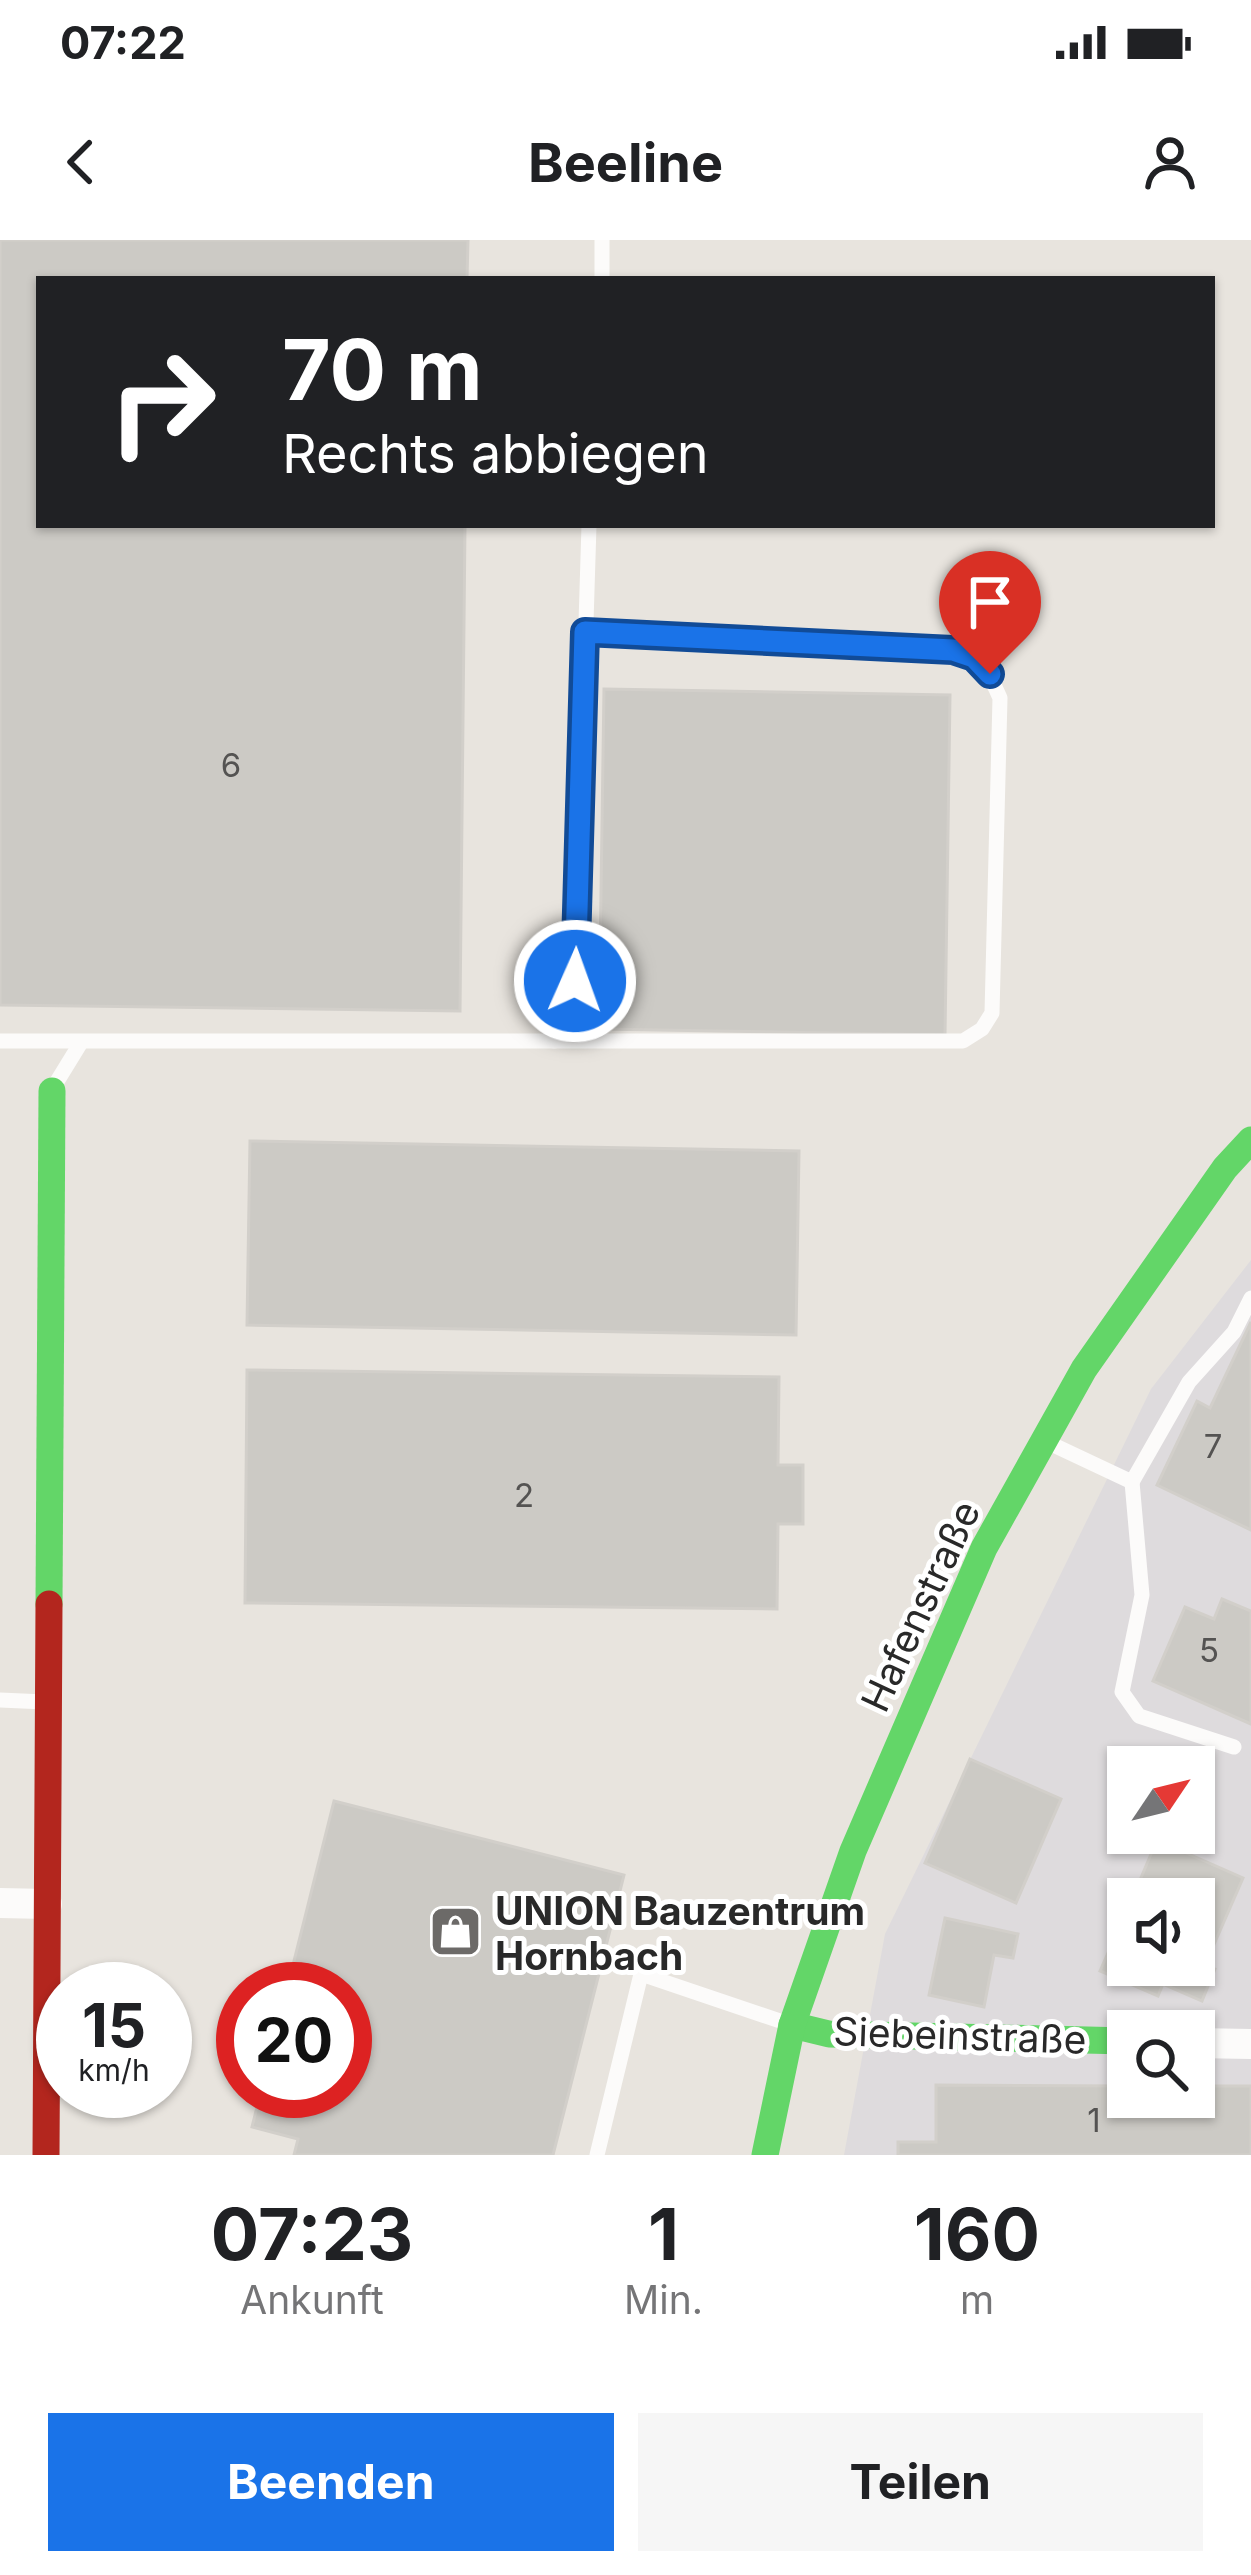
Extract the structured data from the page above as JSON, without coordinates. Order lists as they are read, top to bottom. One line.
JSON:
{"streets":{"street":["Hafenstraße","Siebeinstraße"]},"crossings":[["Hafenstraße","Siebeinstraße"]],"places":{"shop":["UNION Bauzentrum Hornbach"]},"house_numbers":["6","7","2","5","1"],"north":"top right","page":{"status":"07:22","header":"Beeline","turn":["70 m","Rechts abbiegen"],"speed":"15 km/h","limit":"20","eta":["07:23","Ankunft","1","Min.","160","m"],"buttons":["Beenden","Teilen"]}}
